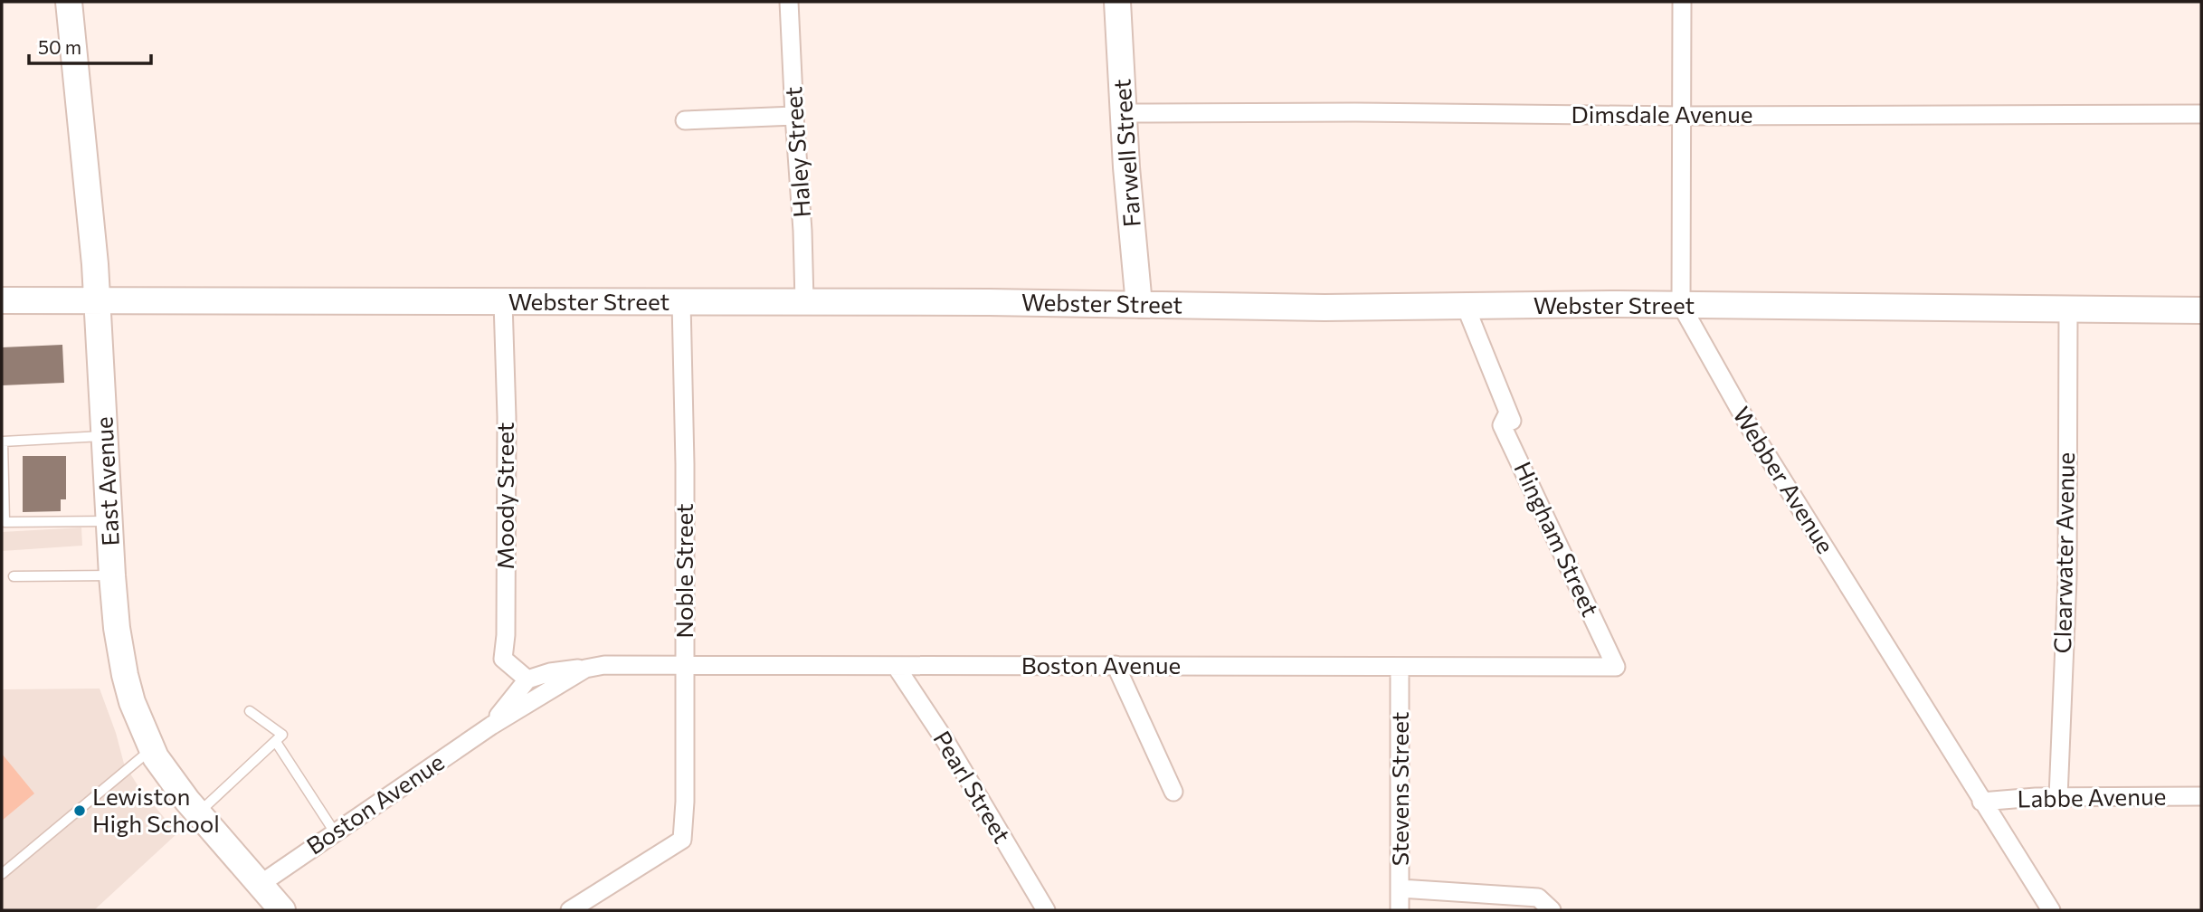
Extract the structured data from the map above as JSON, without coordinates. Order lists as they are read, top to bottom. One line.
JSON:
{"streets":{"main road":["Farwell Street","Webster Street","East Avenue"],"street":["Dimsdale Avenue","Haley Street","Webber Avenue","Moody Street","Hingham Street","Clearwater Avenue","Noble Street","Boston Avenue","Pearl Street","Stevens Street","Labbe Avenue"]},"crossings":[["Dimsdale Avenue","Farwell Street"],["Dimsdale Avenue","Webber Avenue"],["Haley Street","Webster Street"],["Farwell Street","Webster Street"],["Webster Street","Webber Avenue"],["Webster Street","East Avenue"],["Webster Street","Moody Street"],["Webster Street","Clearwater Avenue"],["Webster Street","Noble Street"],["Webber Avenue","Labbe Avenue"],["East Avenue","Boston Avenue"],["Moody Street","Boston Avenue"],["Hingham Street","Boston Avenue"],["Clearwater Avenue","Labbe Avenue"],["Noble Street","Boston Avenue"],["Boston Avenue","Pearl Street"],["Boston Avenue","Stevens Street"]],"places":["Lewiston High School"],"scale_bar":"50 m"}
